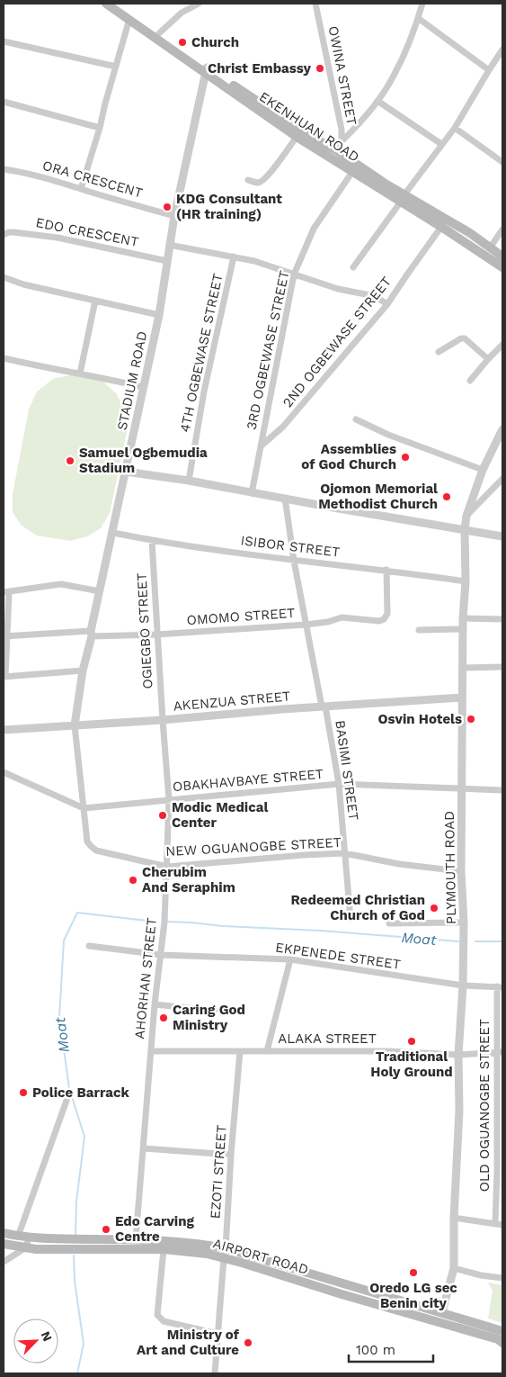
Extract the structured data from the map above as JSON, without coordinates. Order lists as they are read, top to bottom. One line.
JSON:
{"streets":{"main road":["EKENHUAN ROAD","AIRPORT ROAD"],"street":["OWINA STREET","ORA CRESCENT","EDO CRESCENT","2ND OGBEWASE STREET","3RD OGBEWASE STREET","4TH OGBEWASE STREET","STADIUM ROAD","ISIBOR STREET","OMOMO STREET","OGIEGBO STREET","AKENZUA STREET","BASIMI STREET","OBAKHAVBAYE STREET","NEW OGUANOGBE STREET","PLYMOUTH ROAD","EKPENEDE STREET","AHORHAN STREET","ALAKA STREET","OLD OGUANOGBE STREET","EZOTI STREET"]},"crossings":[["OWINA STREET","EKENHUAN ROAD"],["EKENHUAN ROAD","2ND OGBEWASE STREET"],["EKENHUAN ROAD","3RD OGBEWASE STREET"],["EKENHUAN ROAD","STADIUM ROAD"],["ORA CRESCENT","STADIUM ROAD"],["EDO CRESCENT","STADIUM ROAD"],["2ND OGBEWASE STREET","3RD OGBEWASE STREET"],["STADIUM ROAD","ISIBOR STREET"],["STADIUM ROAD","OMOMO STREET"],["STADIUM ROAD","AKENZUA STREET"],["STADIUM ROAD","NEW OGUANOGBE STREET"],["ISIBOR STREET","OMOMO STREET"],["ISIBOR STREET","OGIEGBO STREET"],["ISIBOR STREET","BASIMI STREET"],["ISIBOR STREET","PLYMOUTH ROAD"],["OMOMO STREET","OGIEGBO STREET"],["OMOMO STREET","BASIMI STREET"],["OGIEGBO STREET","AKENZUA STREET"],["OGIEGBO STREET","AHORHAN STREET"],["AKENZUA STREET","BASIMI STREET"],["AKENZUA STREET","NEW OGUANOGBE STREET"],["AKENZUA STREET","PLYMOUTH ROAD"],["AKENZUA STREET","AHORHAN STREET"],["BASIMI STREET","OBAKHAVBAYE STREET"],["BASIMI STREET","NEW OGUANOGBE STREET"],["OBAKHAVBAYE STREET","NEW OGUANOGBE STREET"],["OBAKHAVBAYE STREET","PLYMOUTH ROAD"],["OBAKHAVBAYE STREET","AHORHAN STREET"],["NEW OGUANOGBE STREET","PLYMOUTH ROAD"],["NEW OGUANOGBE STREET","AHORHAN STREET"],["PLYMOUTH ROAD","EKPENEDE STREET"],["PLYMOUTH ROAD","ALAKA STREET"],["PLYMOUTH ROAD","AIRPORT ROAD"],["EKPENEDE STREET","AHORHAN STREET"],["EKPENEDE STREET","OLD OGUANOGBE STREET"],["AHORHAN STREET","ALAKA STREET"],["AHORHAN STREET","AIRPORT ROAD"],["ALAKA STREET","OLD OGUANOGBE STREET"],["ALAKA STREET","EZOTI STREET"],["EZOTI STREET","AIRPORT ROAD"]],"water":["Moat"],"places":["Church","Christ Embassy","KDG Consultant (HR training)","Assemblies of God Church","Samuel Ogbemudia Stadium","Ojomon Memorial Methodist Church","Osvin Hotels","Modic Medical Center","Cherubim And Seraphim","Redeemed Christian Church of God","Caring God Ministry","Traditional Holy Ground","Police Barrack","Edo Carving Centre","Oredo LG sec Benin city","Ministry of Art and Culture"],"scale_bar":"100 m","north":"top right"}
